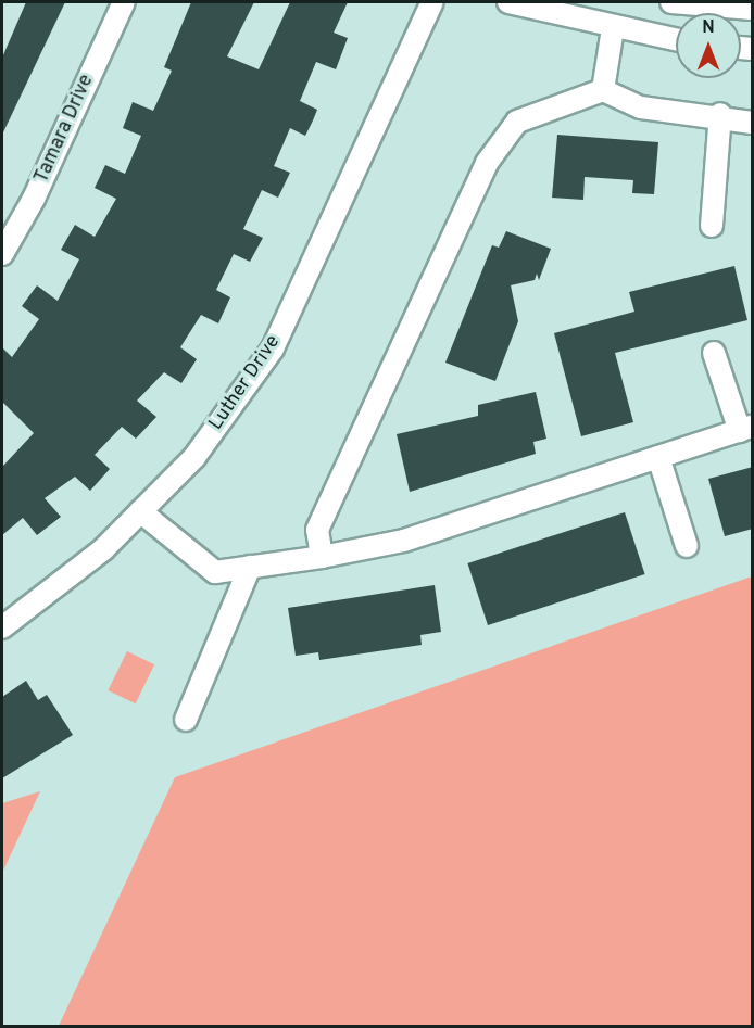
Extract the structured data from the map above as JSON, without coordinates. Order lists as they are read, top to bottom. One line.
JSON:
{"streets":{"street":["Tamara Drive","Luther Drive"]},"north":"top"}
